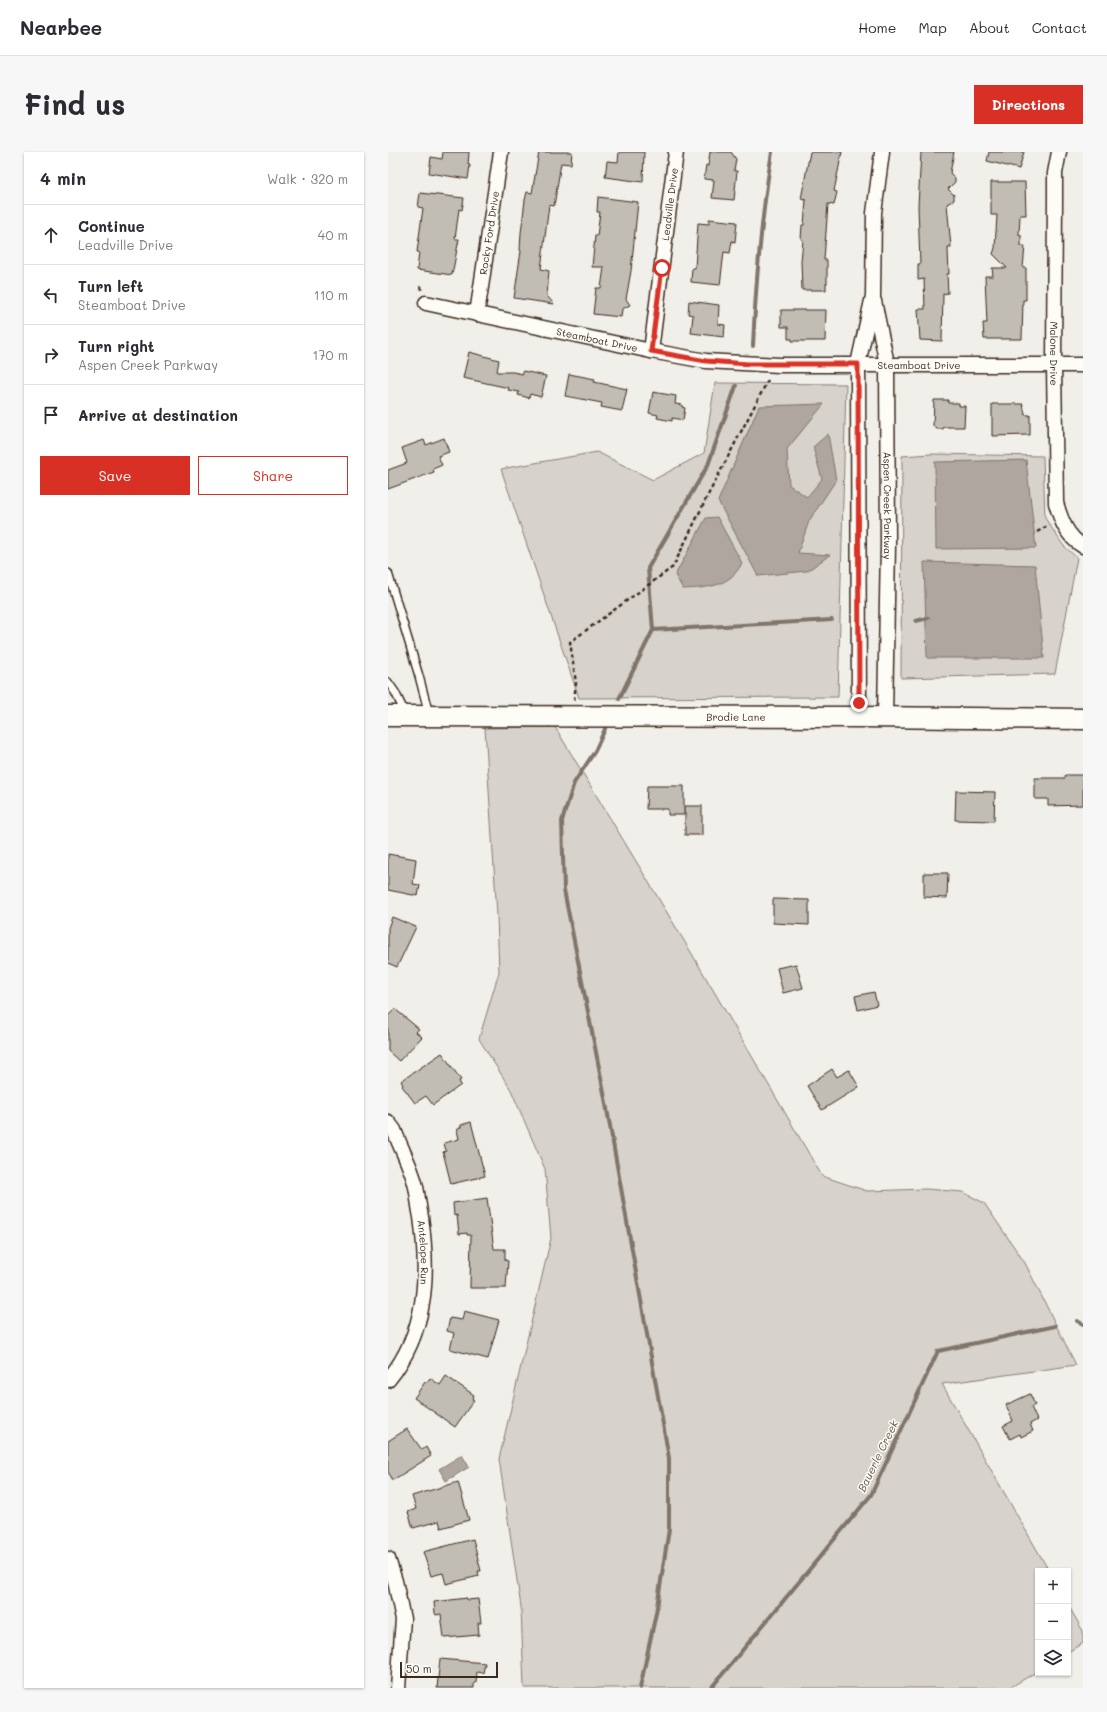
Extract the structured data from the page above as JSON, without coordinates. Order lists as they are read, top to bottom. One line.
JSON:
{"streets":{"main road":["Brodie Lane"],"street":["Leadville Drive","Rocky Ford Drive","Steamboat Drive","Malone Drive","Aspen Creek Parkway","Antelope Run"]},"crossings":[["Leadville Drive","Steamboat Drive"],["Rocky Ford Drive","Steamboat Drive"],["Steamboat Drive","Malone Drive"],["Steamboat Drive","Aspen Creek Parkway"],["Aspen Creek Parkway","Brodie Lane"]],"water":["Bauerle Creek"],"scale_bar":"50 m","page":{"header":"Nearbee","nav":["Home","Map","About","Contact"],"buttons":["Directions",["Save","Share"]],"title":"Find us","heading":["4 min","Walk · 320 m"],"list":[["Continue","Leadville Drive","40 m"],["Turn left","Steamboat Drive","110 m"],["Turn right","Aspen Creek Parkway","170 m"],"Arrive at destination"],"map_buttons":["+","−"],"scale":"50 m"}}
